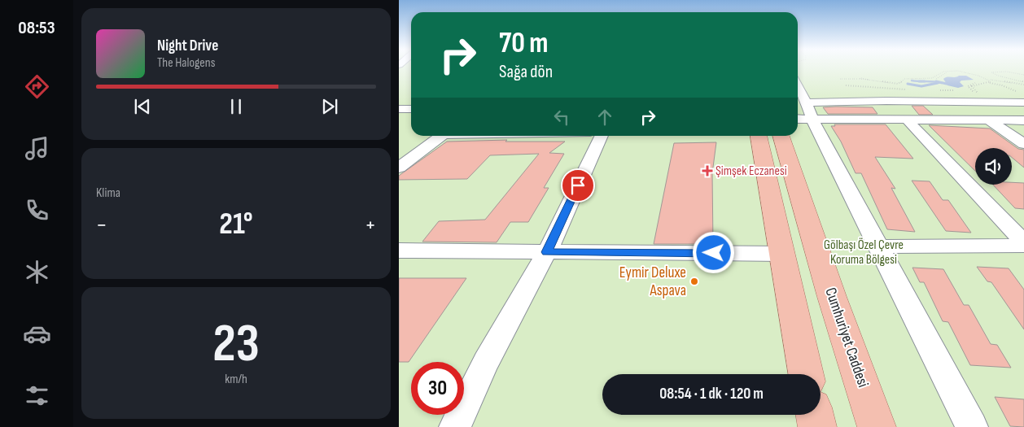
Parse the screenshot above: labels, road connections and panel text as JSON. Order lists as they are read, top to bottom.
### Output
{
  "streets": {
    "main road": ["Cumhuriyet Caddesi"]
  },
  "parks": ["Gölbaşı Özel Çevre Koruma Bölgesi"],
  "places": {
    "health": ["Şimşek Eczanesi"],
    "other": ["Eymir Deluxe Aspava"]
  },
  "page": {
    "tabs": "08:53",
    "turn": ["70 m", "Sağa dön"],
    "song": ["Night Drive", "The Halogens"],
    "tile": [
      "Klima",
      ["23", "km/h"]
    ],
    "heat": ["−", "21°", "+"],
    "limit": "30",
    "trip": "08:54 · 1 dk · 120 m"
  }
}
